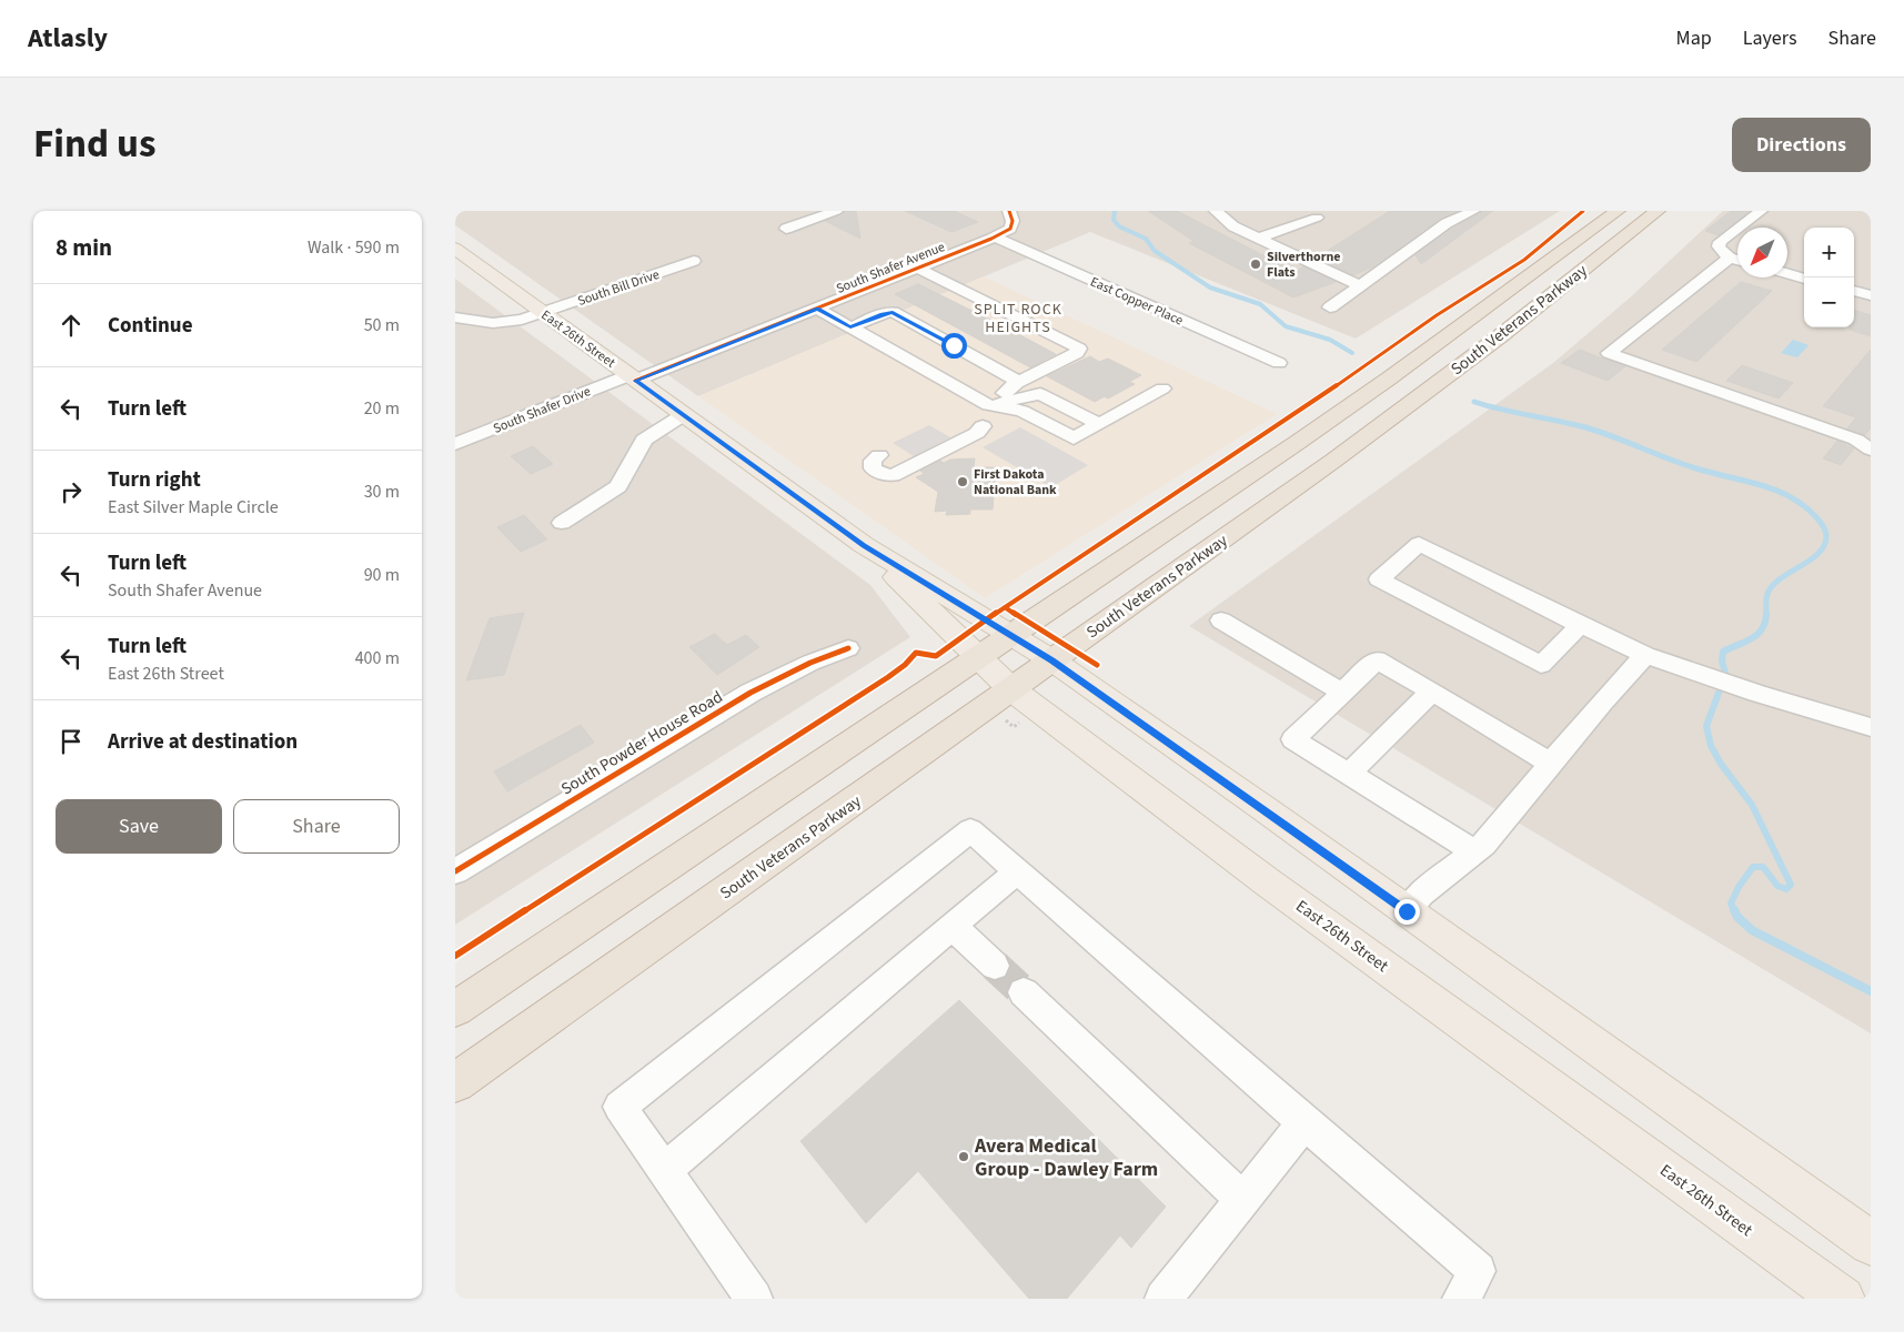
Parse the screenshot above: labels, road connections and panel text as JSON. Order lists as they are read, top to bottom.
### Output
{
  "streets": {
    "highway": ["South Veterans Parkway"],
    "main road": ["East 26th Street"],
    "street": [
      "South Shafer Avenue",
      "South Bill Drive",
      "East Copper Place",
      "South Shafer Drive",
      "South Powder House Road"
    ]
  },
  "crossings": [
    ["South Shafer Avenue", "East Copper Place"],
    ["South Shafer Avenue", "East 26th Street"],
    ["South Shafer Avenue", "South Shafer Drive"],
    ["South Bill Drive", "East 26th Street"],
    ["South Veterans Parkway", "East 26th Street"],
    ["East 26th Street", "South Shafer Drive"]
  ],
  "districts": ["SPLIT ROCK HEIGHTS"],
  "places": ["Silverthorne Flats", "First Dakota National Bank", "Avera Medical Group - Dawley Farm"],
  "north": "bottom left",
  "page": {
    "header": "Atlasly",
    "nav": ["Map", "Layers", "Share"],
    "title": "Find us",
    "buttons": [
      "Directions",
      ["Save", "Share"]
    ],
    "heading": ["8 min", "Walk · 590 m"],
    "map_buttons": ["+", "−"],
    "list": [
      ["Continue", "50 m"],
      ["Turn left", "20 m"],
      ["Turn right", "East Silver Maple Circle", "30 m"],
      ["Turn left", "South Shafer Avenue", "90 m"],
      ["Turn left", "East 26th Street", "400 m"],
      "Arrive at destination"
    ]
  }
}
